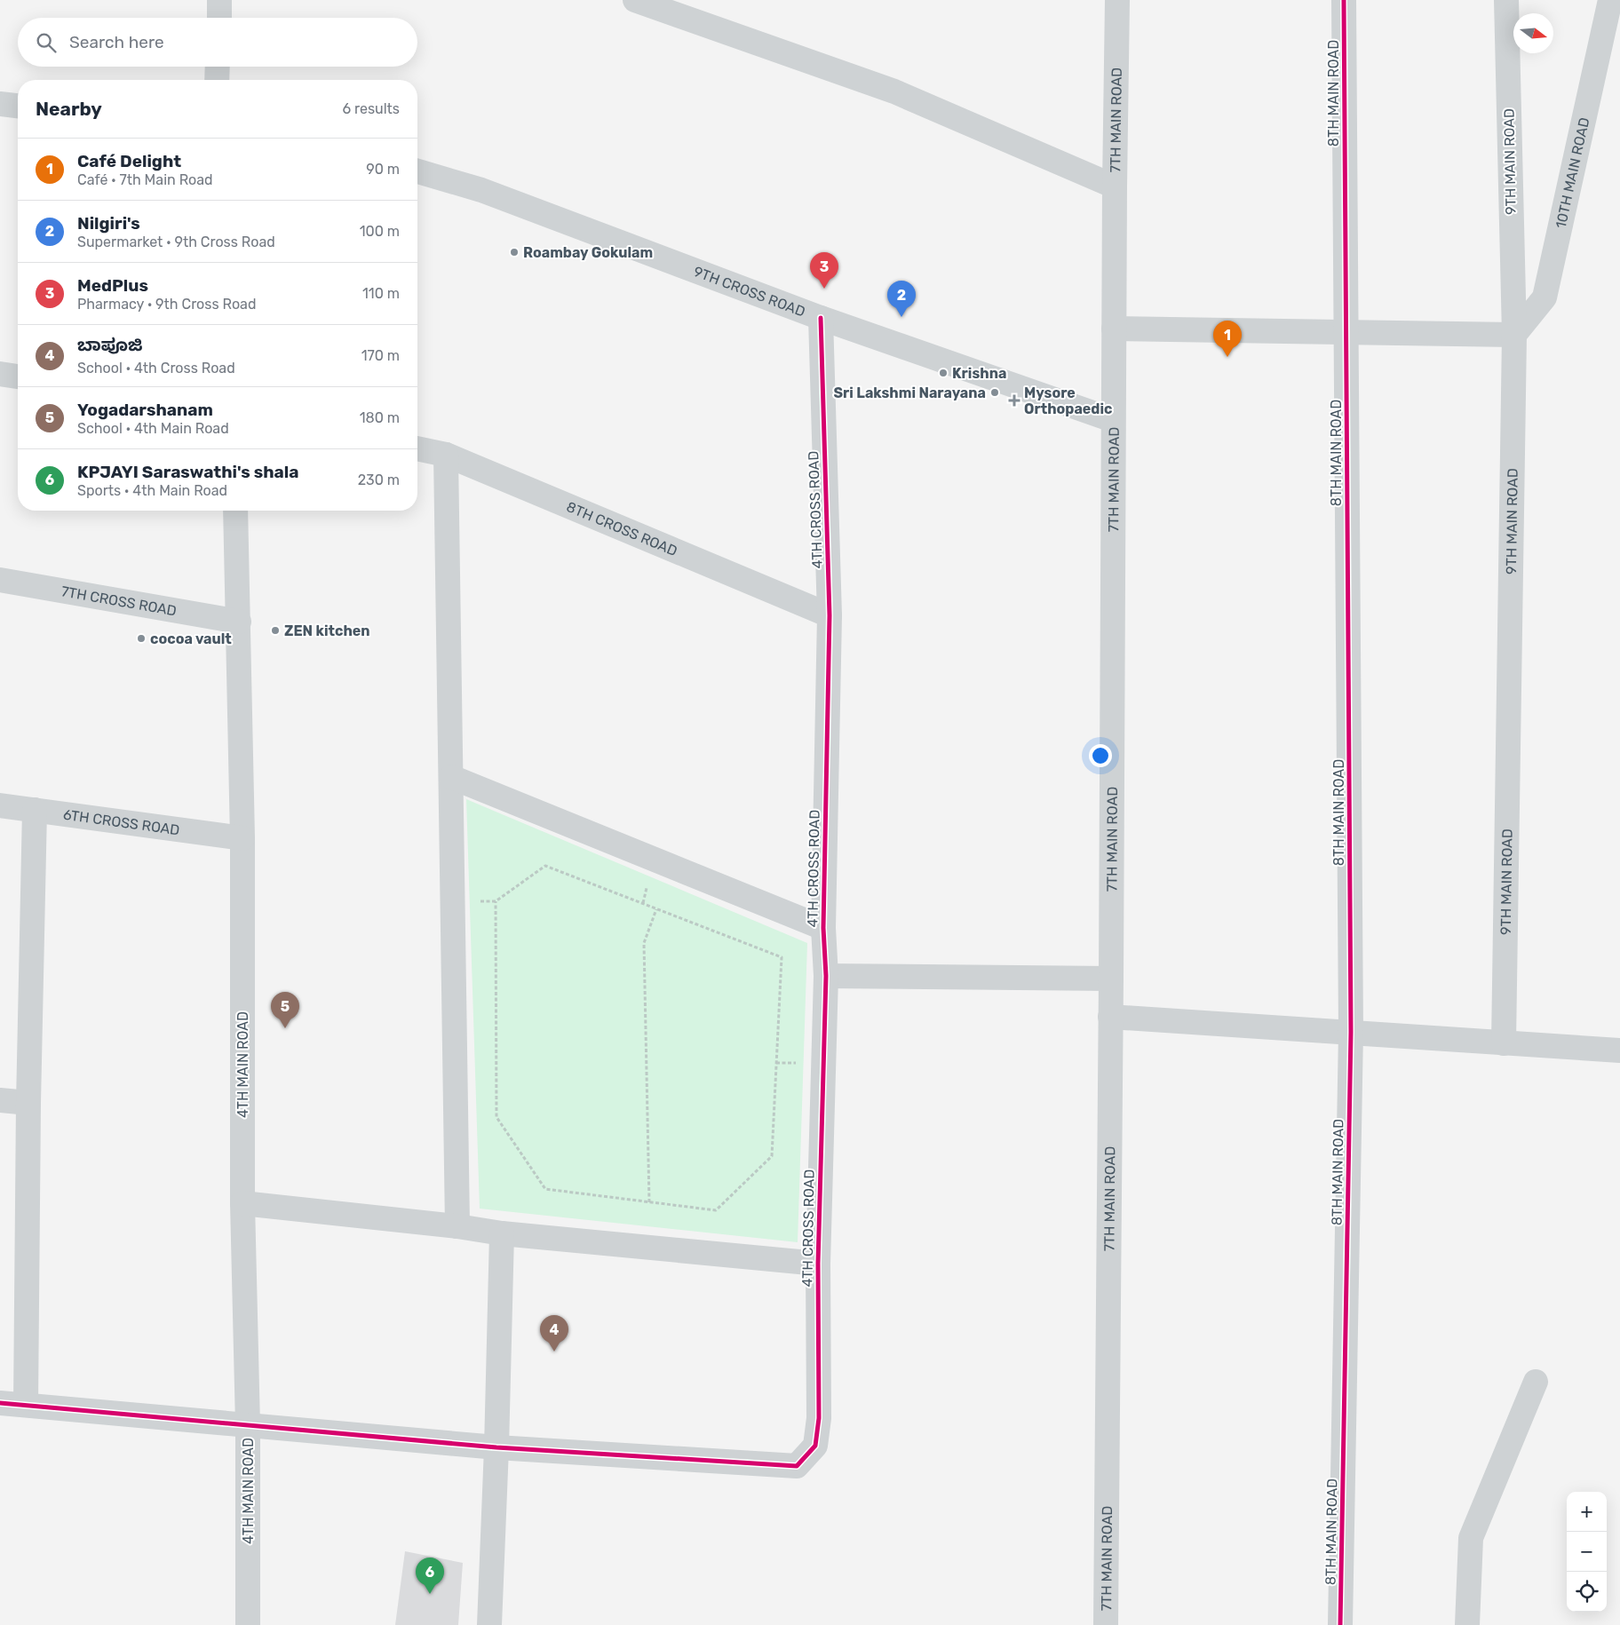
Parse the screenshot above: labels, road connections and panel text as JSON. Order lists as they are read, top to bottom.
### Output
{
  "streets": {
    "street": [
      "8TH MAIN ROAD",
      "7TH MAIN ROAD",
      "9TH MAIN ROAD",
      "10TH MAIN ROAD",
      "9TH CROSS ROAD",
      "4TH CROSS ROAD",
      "8TH CROSS ROAD",
      "7TH CROSS ROAD",
      "6TH CROSS ROAD",
      "4TH MAIN ROAD"
    ]
  },
  "crossings": [
    ["7TH MAIN ROAD", "9TH CROSS ROAD"],
    ["9TH MAIN ROAD", "10TH MAIN ROAD"],
    ["9TH CROSS ROAD", "4TH CROSS ROAD"],
    ["4TH CROSS ROAD", "8TH CROSS ROAD"],
    ["7TH CROSS ROAD", "4TH MAIN ROAD"],
    ["6TH CROSS ROAD", "4TH MAIN ROAD"]
  ],
  "places": {
    "other": [
      "Roambay Gokulam",
      "Krishna",
      "Sri Lakshmi Narayana",
      "ZEN kitchen",
      "cocoa vault"
    ],
    "health": ["Mysore Orthopaedic"]
  },
  "north": "right",
  "page": {
    "search": "Search here",
    "heading": ["Nearby", "6 results"],
    "list": [
      {
        "mark": "1",
        "name": "Café Delight",
        "note": "Café · 7th Main Road",
        "value": "90 m"
      },
      {
        "mark": "2",
        "name": "Nilgiri's",
        "note": "Supermarket · 9th Cross Road",
        "value": "100 m"
      },
      {
        "mark": "3",
        "name": "MedPlus",
        "note": "Pharmacy · 9th Cross Road",
        "value": "110 m"
      },
      {
        "mark": "4",
        "name": "ಬಾಪೂಜಿ",
        "note": "School · 4th Cross Road",
        "value": "170 m"
      },
      {
        "mark": "5",
        "name": "Yogadarshanam",
        "note": "School · 4th Main Road",
        "value": "180 m"
      },
      {
        "mark": "6",
        "name": "KPJAYI Saraswathi's shala",
        "note": "Sports · 4th Main Road",
        "value": "230 m"
      }
    ],
    "pins": [
      "3",
      "2",
      "1",
      "5",
      "4",
      "6"
    ],
    "map_buttons": ["+", "−"]
  }
}
